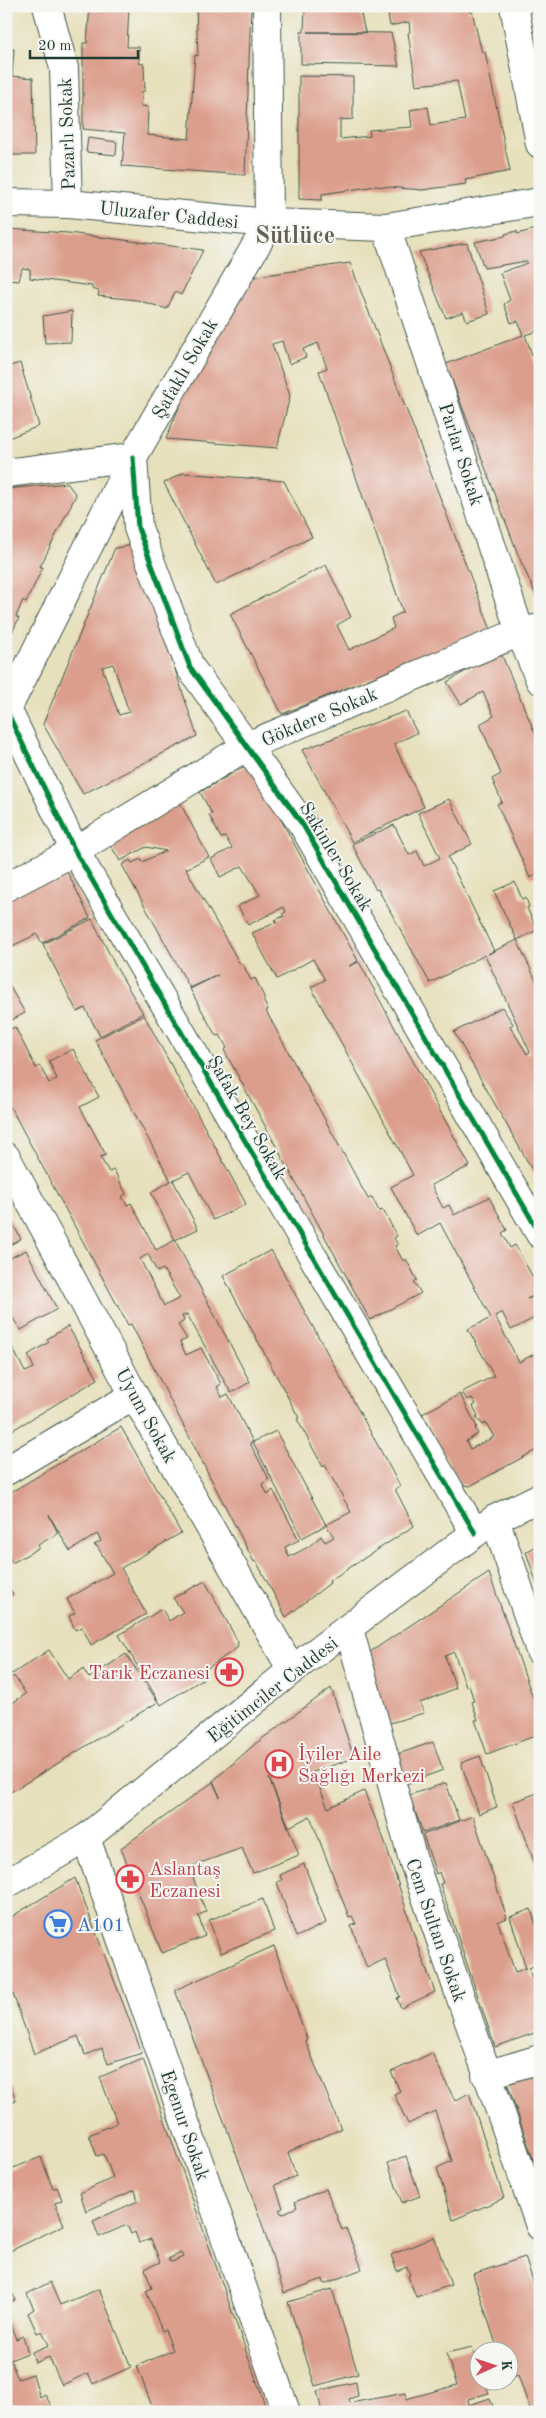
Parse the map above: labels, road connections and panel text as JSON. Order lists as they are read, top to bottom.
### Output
{
  "streets": {
    "street": [
      "Pazarlı Sokak",
      "Uluzafer Caddesi",
      "Şafaklı Sokak",
      "Parlar Sokak",
      "Gökdere Sokak",
      "Sakinler Sokak",
      "Şafak Bey Sokak",
      "Uyum Sokak",
      "Eğitimciler Caddesi",
      "Cem Sultan Sokak",
      "Egenur Sokak"
    ]
  },
  "crossings": [
    ["Pazarlı Sokak", "Uluzafer Caddesi"],
    ["Uluzafer Caddesi", "Şafaklı Sokak"],
    ["Uluzafer Caddesi", "Parlar Sokak"],
    ["Şafaklı Sokak", "Sakinler Sokak"],
    ["Şafaklı Sokak", "Şafak Bey Sokak"],
    ["Parlar Sokak", "Gökdere Sokak"],
    ["Gökdere Sokak", "Sakinler Sokak"],
    ["Gökdere Sokak", "Şafak Bey Sokak"],
    ["Şafak Bey Sokak", "Eğitimciler Caddesi"],
    ["Uyum Sokak", "Eğitimciler Caddesi"],
    ["Eğitimciler Caddesi", "Cem Sultan Sokak"],
    ["Eğitimciler Caddesi", "Egenur Sokak"]
  ],
  "districts": ["Sütlüce"],
  "places": {
    "pharmacy": ["Tarık Eczanesi", "Aslantaş Eczanesi"],
    "hospital": ["İyiler Aile Sağlığı Merkezi"],
    "supermarket": ["A101"]
  },
  "scale_bar": "20 m",
  "north": "right"
}
